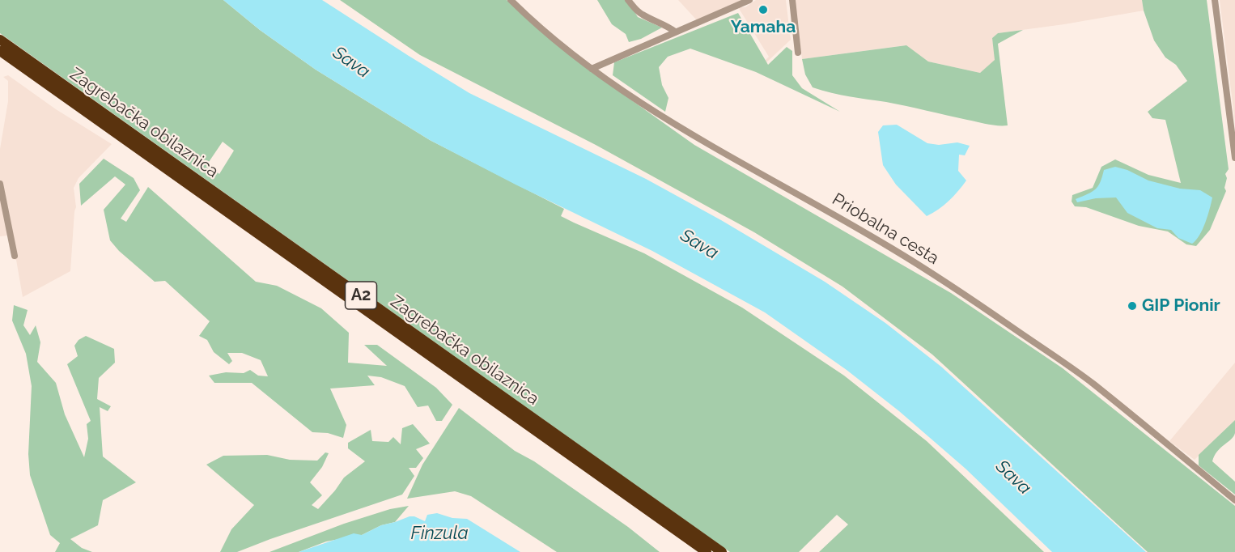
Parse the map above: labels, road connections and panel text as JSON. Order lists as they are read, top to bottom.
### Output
{
  "streets": {
    "highway": ["Zagrebačka obilaznica", "A2"],
    "street": ["Priobalna cesta"]
  },
  "water": ["Sava", "Finzula"],
  "places": ["Yamaha", "GIP Pionir"]
}
